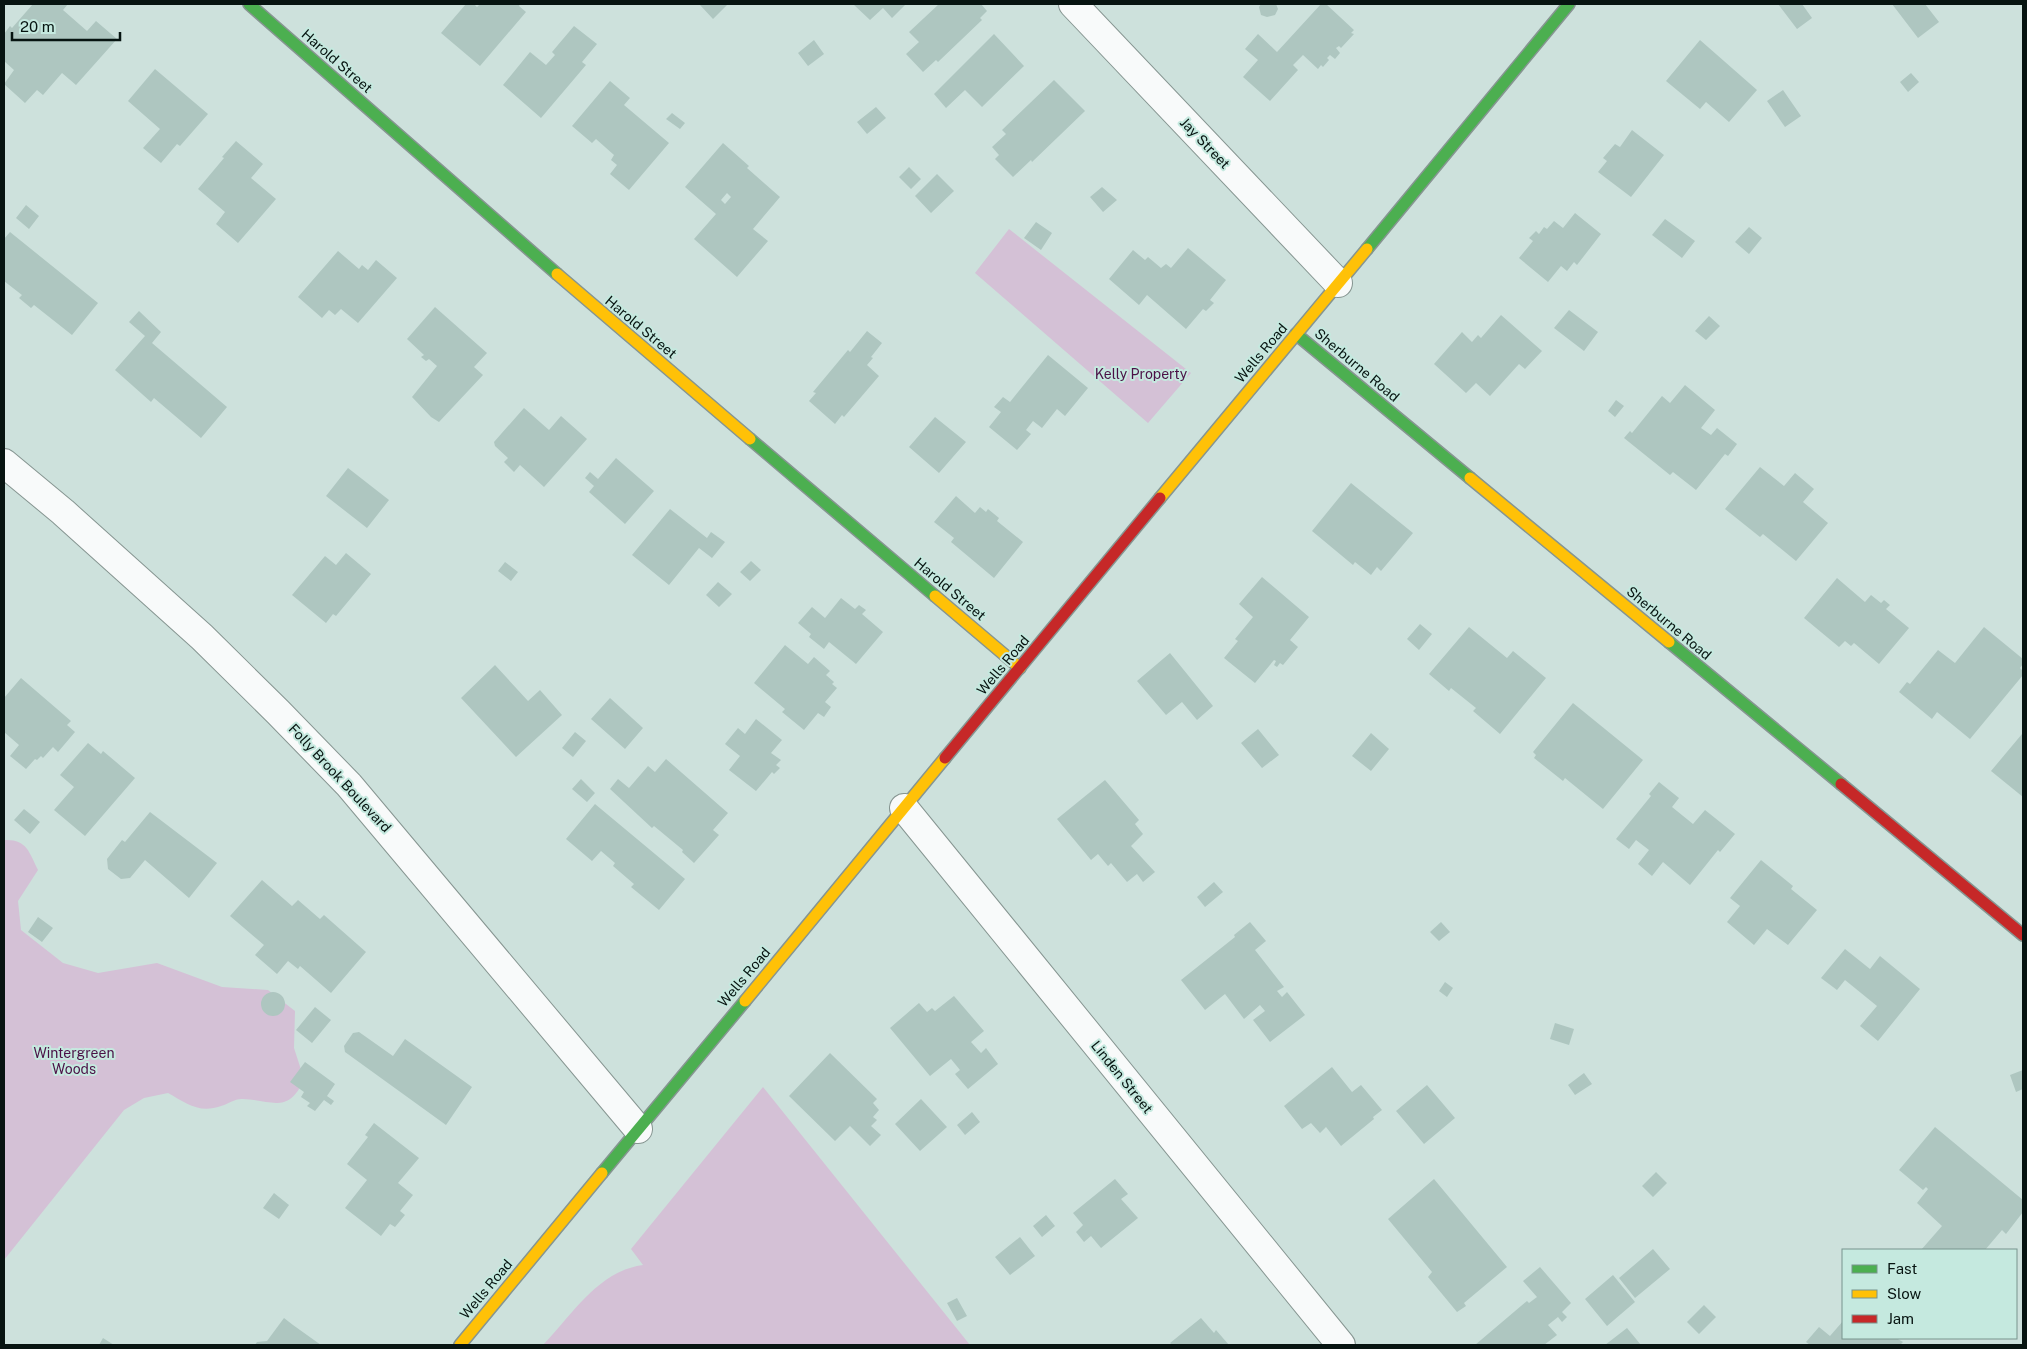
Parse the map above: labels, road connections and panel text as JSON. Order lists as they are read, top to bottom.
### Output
{
  "streets": {
    "street": [
      "Harold Street",
      "Jay Street",
      "Wells Road",
      "Sherburne Road",
      "Folly Brook Boulevard",
      "Linden Street"
    ]
  },
  "crossings": [
    ["Harold Street", "Wells Road"],
    ["Jay Street", "Wells Road"],
    ["Wells Road", "Sherburne Road"],
    ["Wells Road", "Folly Brook Boulevard"],
    ["Wells Road", "Linden Street"]
  ],
  "parks": ["Kelly Property", "Wintergreen Woods"],
  "legend": ["Fast", "Slow", "Jam"],
  "scale_bar": "20 m"
}
